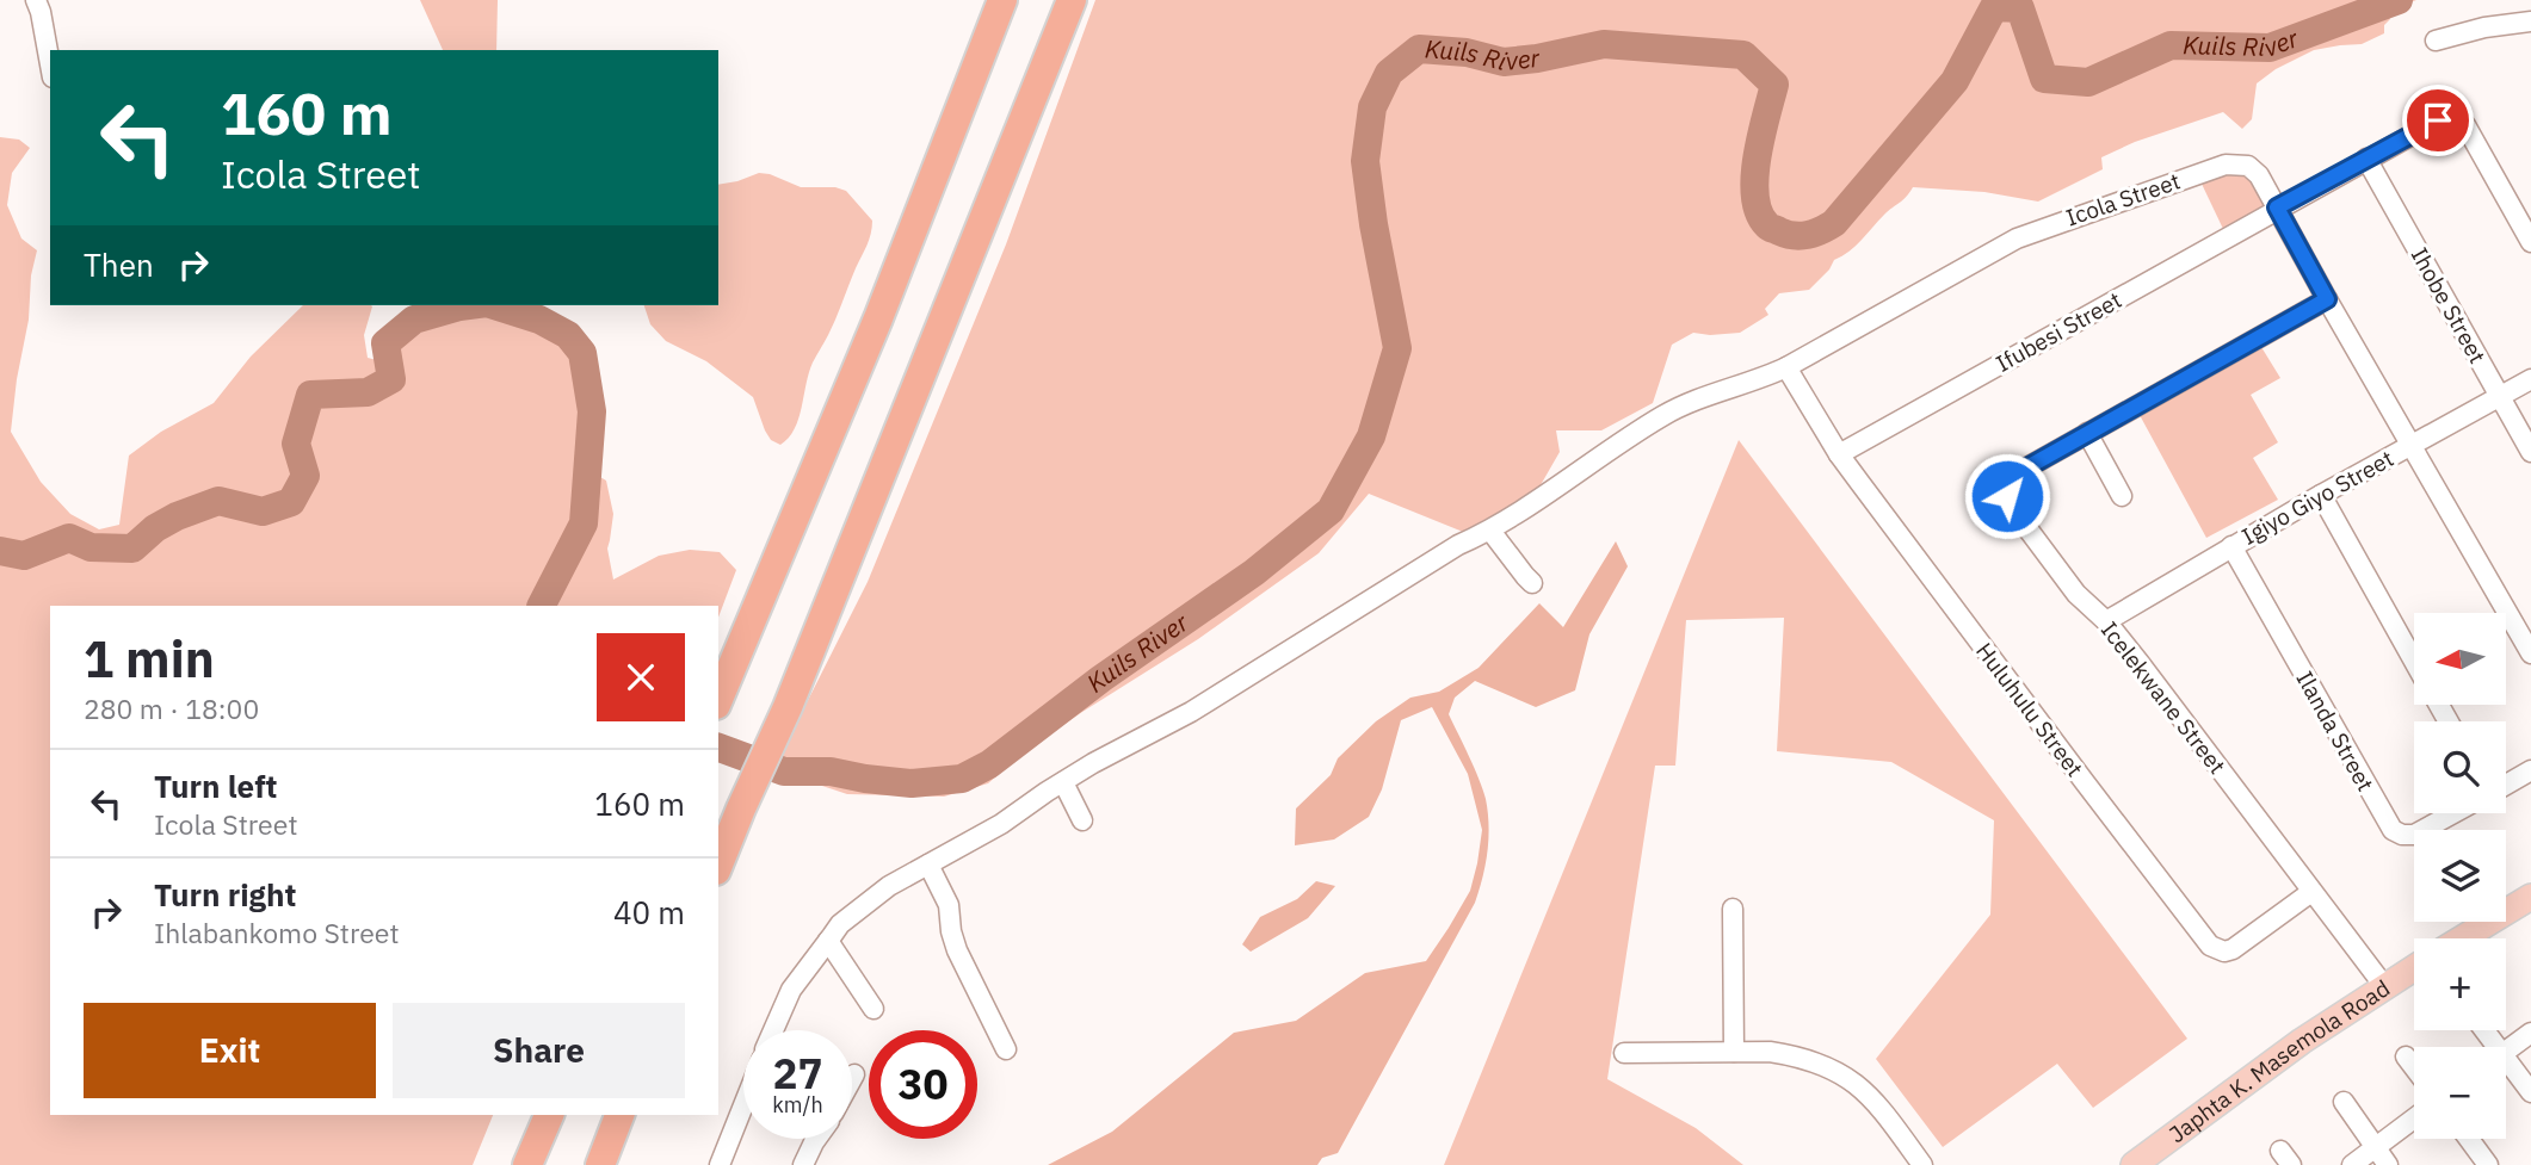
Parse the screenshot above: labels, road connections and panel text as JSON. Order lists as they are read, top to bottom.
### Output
{
  "streets": {
    "main road": ["Japhta K. Masemola Road"],
    "street": [
      "Icola Street",
      "Ihobe Street",
      "Ifubesi Street",
      "Igiyo Giyo Street",
      "Icelekwane Street",
      "Huluhulu Street",
      "Ilanda Street"
    ]
  },
  "crossings": [
    ["Icola Street", "Ifubesi Street"],
    ["Icola Street", "Igiyo Giyo Street"],
    ["Icola Street", "Icelekwane Street"],
    ["Icola Street", "Huluhulu Street"],
    ["Ihobe Street", "Ifubesi Street"],
    ["Ihobe Street", "Igiyo Giyo Street"],
    ["Ifubesi Street", "Huluhulu Street"],
    ["Igiyo Giyo Street", "Icelekwane Street"],
    ["Igiyo Giyo Street", "Ilanda Street"],
    ["Icelekwane Street", "Huluhulu Street"],
    ["Icelekwane Street", "Japhta K. Masemola Road"]
  ],
  "water": ["Kuils River"],
  "north": "left",
  "page": {
    "turn": ["160 m", "Icola Street"],
    "then": "Then",
    "heading": ["1 min", "280 m · 18:00"],
    "map_buttons": ["+", "−"],
    "list": [
      {
        "name": "Turn left",
        "note": "Icola Street",
        "value": "160 m"
      },
      {
        "name": "Turn right",
        "note": "Ihlabankomo Street",
        "value": "40 m"
      }
    ],
    "buttons": ["Exit", "Share"],
    "speed": "27 km/h",
    "limit": "30"
  }
}
